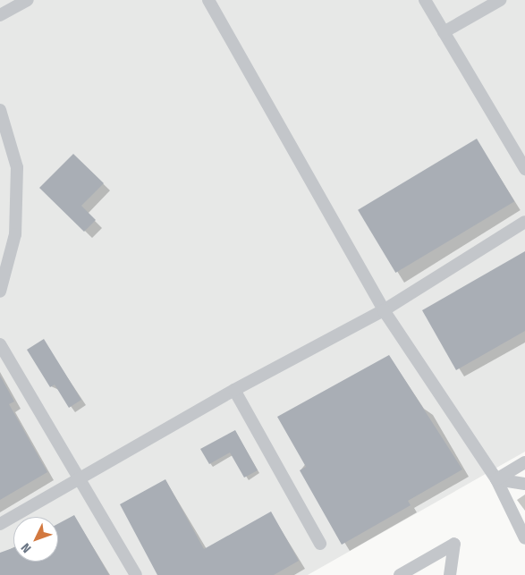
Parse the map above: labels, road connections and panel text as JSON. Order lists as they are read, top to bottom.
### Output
{
  "north": "bottom left"
}
